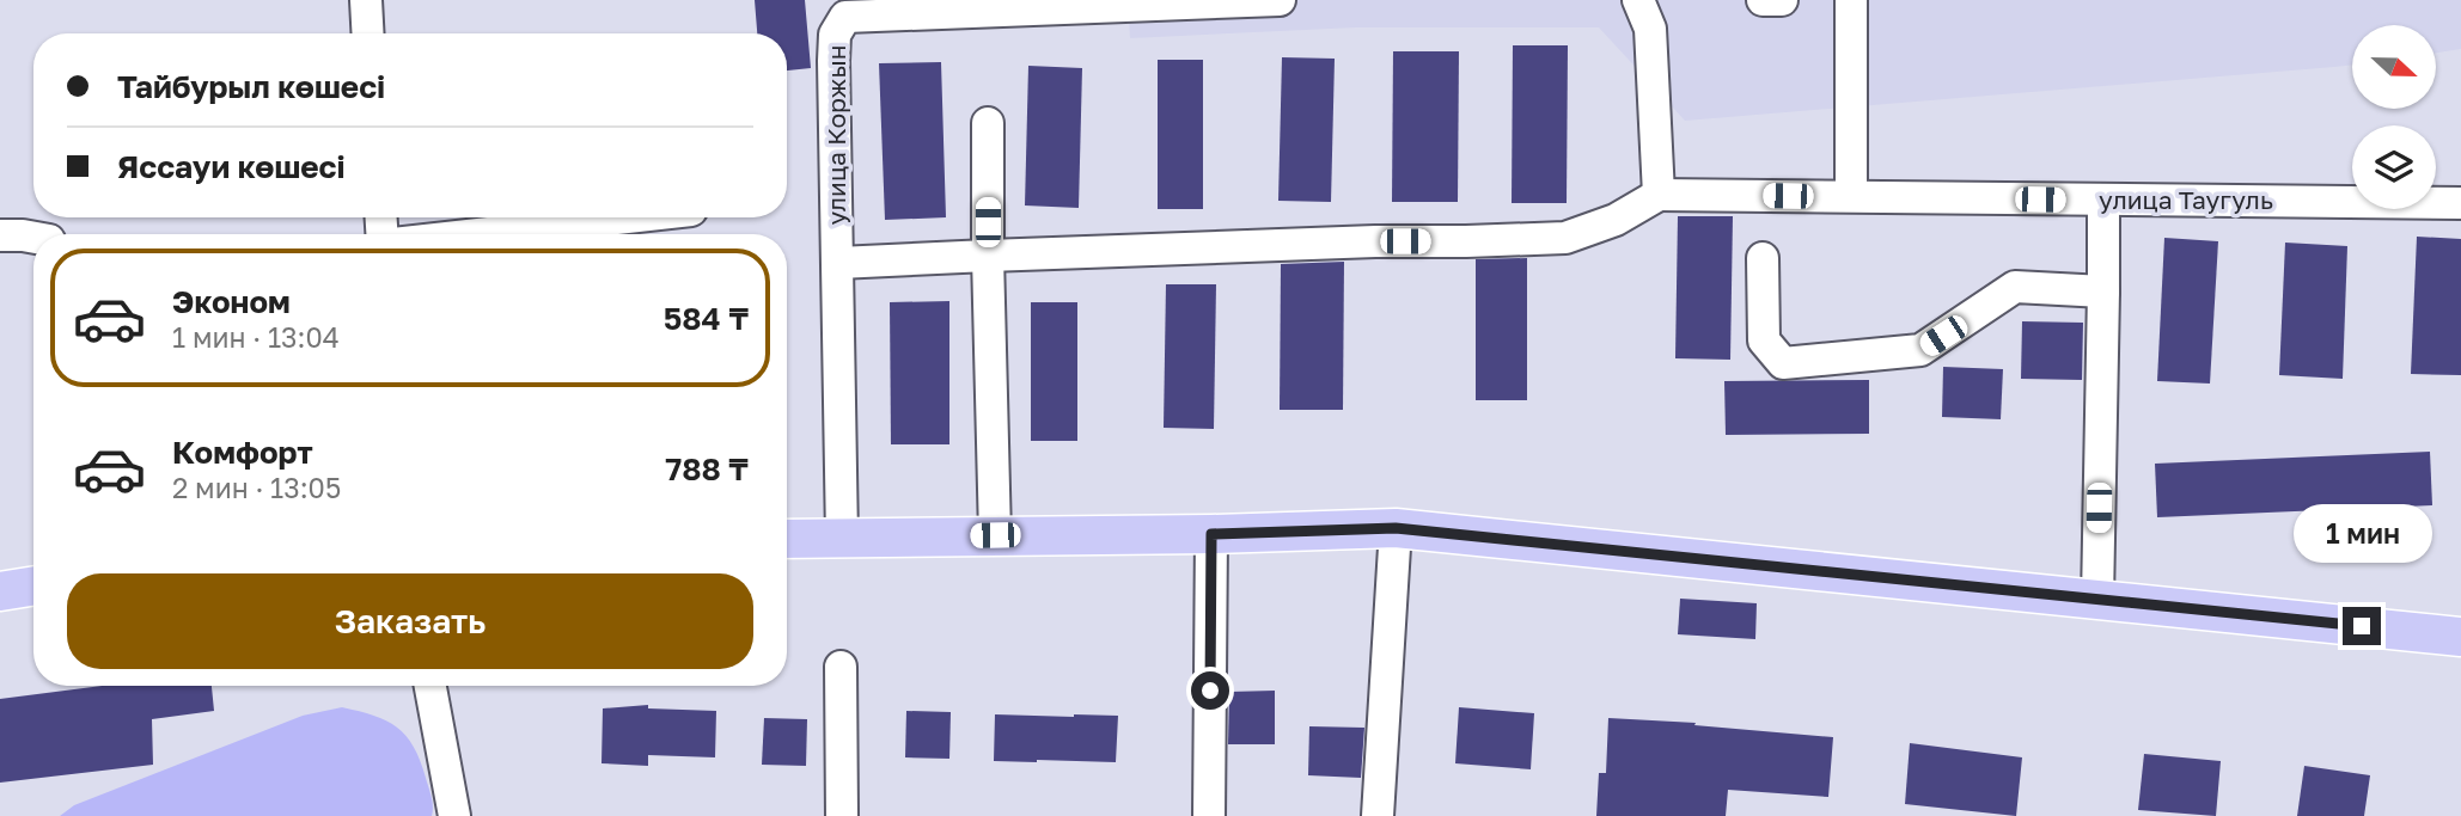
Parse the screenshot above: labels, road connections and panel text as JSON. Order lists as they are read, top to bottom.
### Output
{
  "streets": {
    "street": ["улица Коржын", "улица Таугуль"]
  },
  "north": "right",
  "page": {
    "banner": ["Тайбурыл көшесі", "Яссауи көшесі"],
    "list": [
      {
        "name": "Эконом",
        "note": "1 мин · 13:04",
        "value": "584 ₸"
      },
      {
        "name": "Комфорт",
        "note": "2 мин · 13:05",
        "value": "788 ₸"
      }
    ],
    "bubble": "1 мин",
    "buttons": "Заказать"
  }
}
